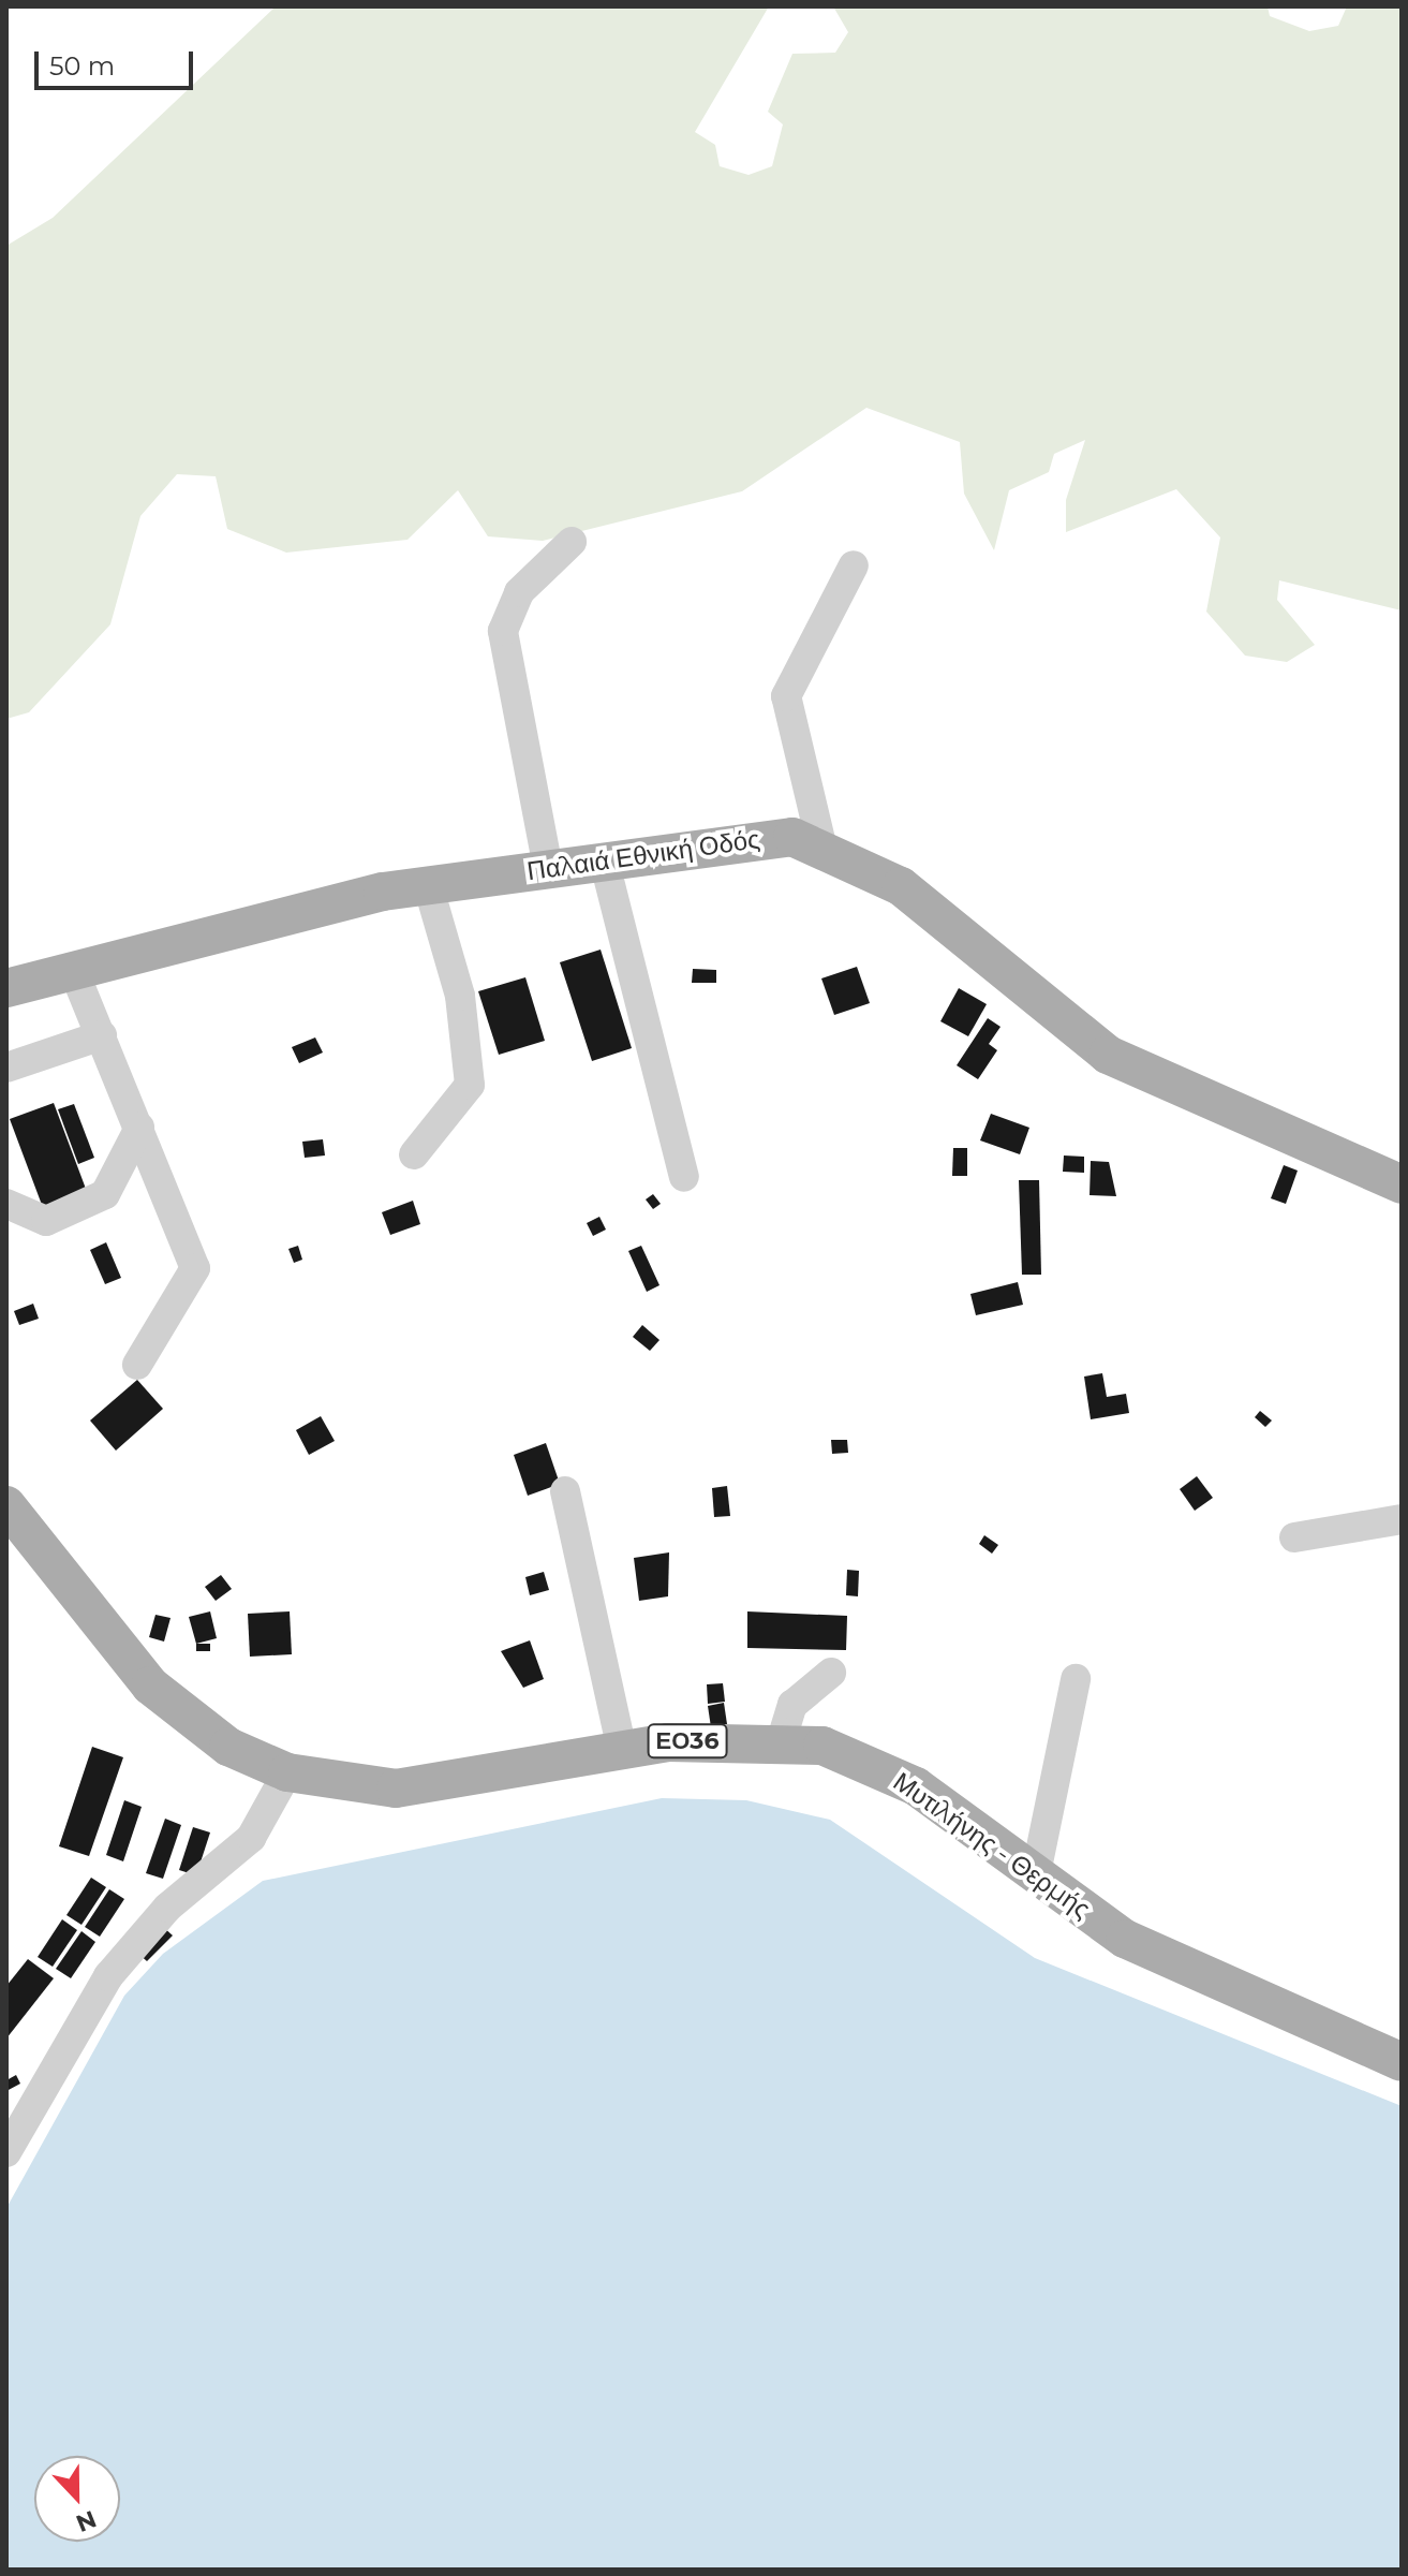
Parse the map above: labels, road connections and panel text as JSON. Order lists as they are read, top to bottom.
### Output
{
  "streets": {
    "main road": ["Παλαιά Εθνική Οδός", "ΕΟ36", "Μυτιλήνης - Θερμής"]
  },
  "scale_bar": "50 m",
  "north": "bottom"
}
